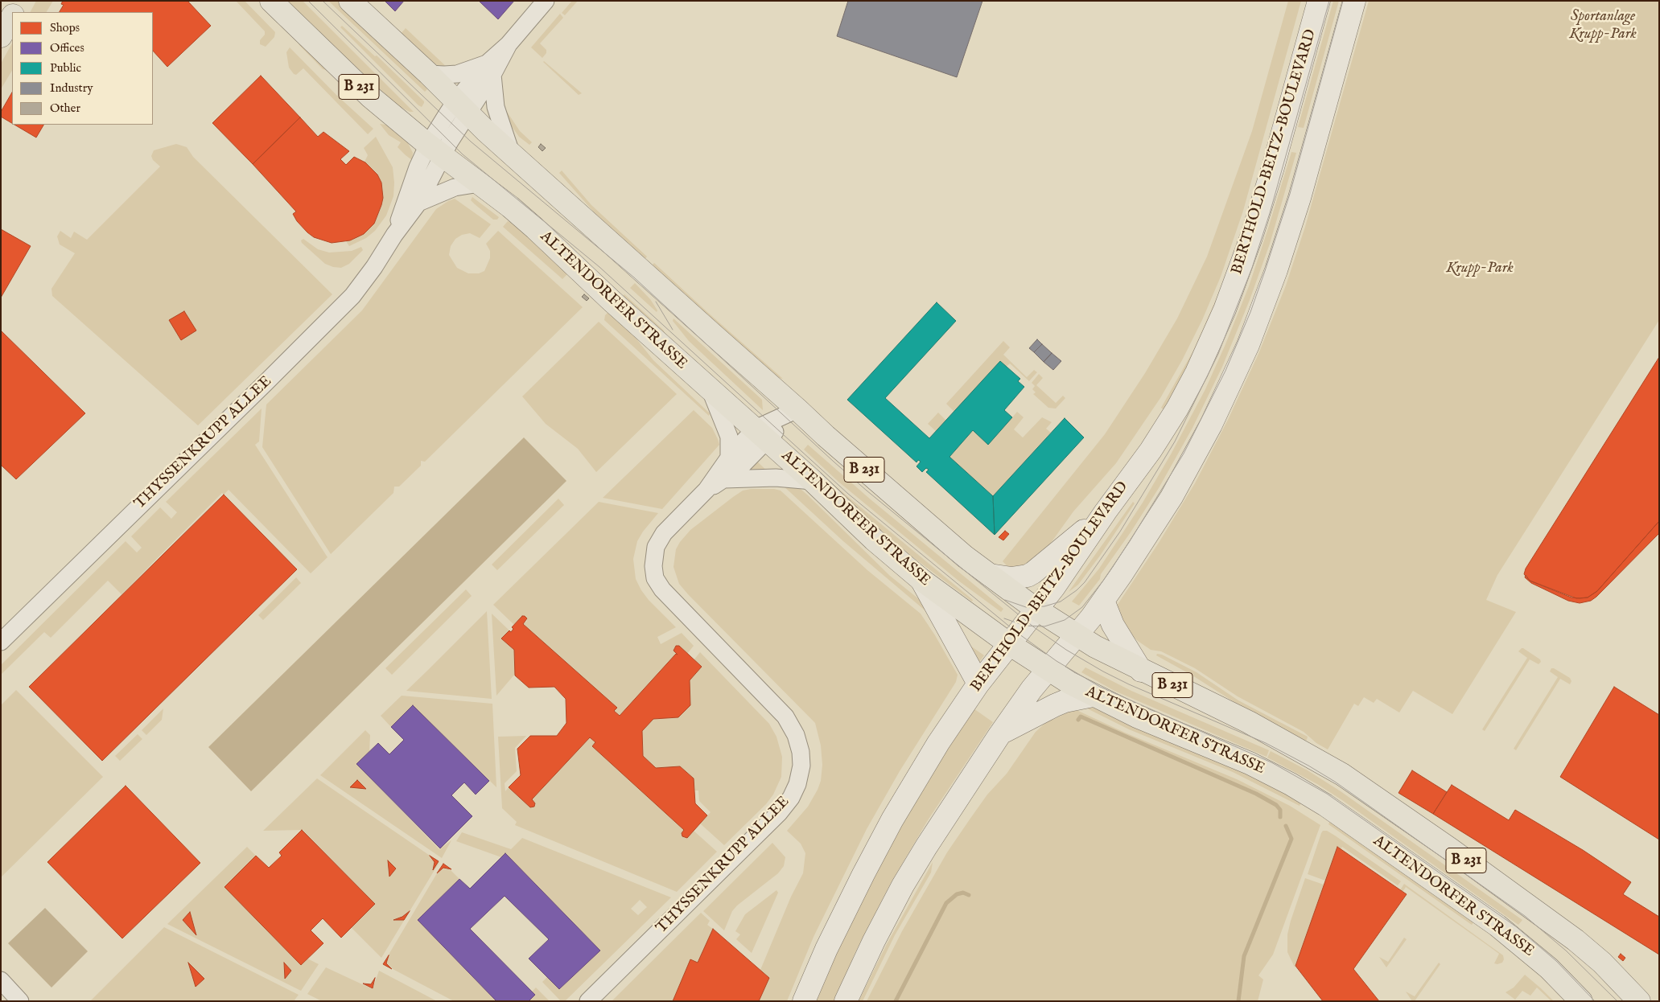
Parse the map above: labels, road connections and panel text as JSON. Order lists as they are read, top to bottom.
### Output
{
  "streets": {
    "main road": ["B 231", "BERTHOLD-BEITZ-BOULEVARD", "ALTENDORFER STRASSE"],
    "street": ["THYSSENKRUPP ALLEE"]
  },
  "crossings": [
    ["B 231", "BERTHOLD-BEITZ-BOULEVARD"],
    ["B 231", "THYSSENKRUPP ALLEE"],
    ["BERTHOLD-BEITZ-BOULEVARD", "ALTENDORFER STRASSE"],
    ["ALTENDORFER STRASSE", "THYSSENKRUPP ALLEE"]
  ],
  "parks": ["Sportanlage Krupp-Park", "Krupp-Park"],
  "legend": [
    "Shops",
    "Offices",
    "Public",
    "Industry",
    "Other"
  ]
}
